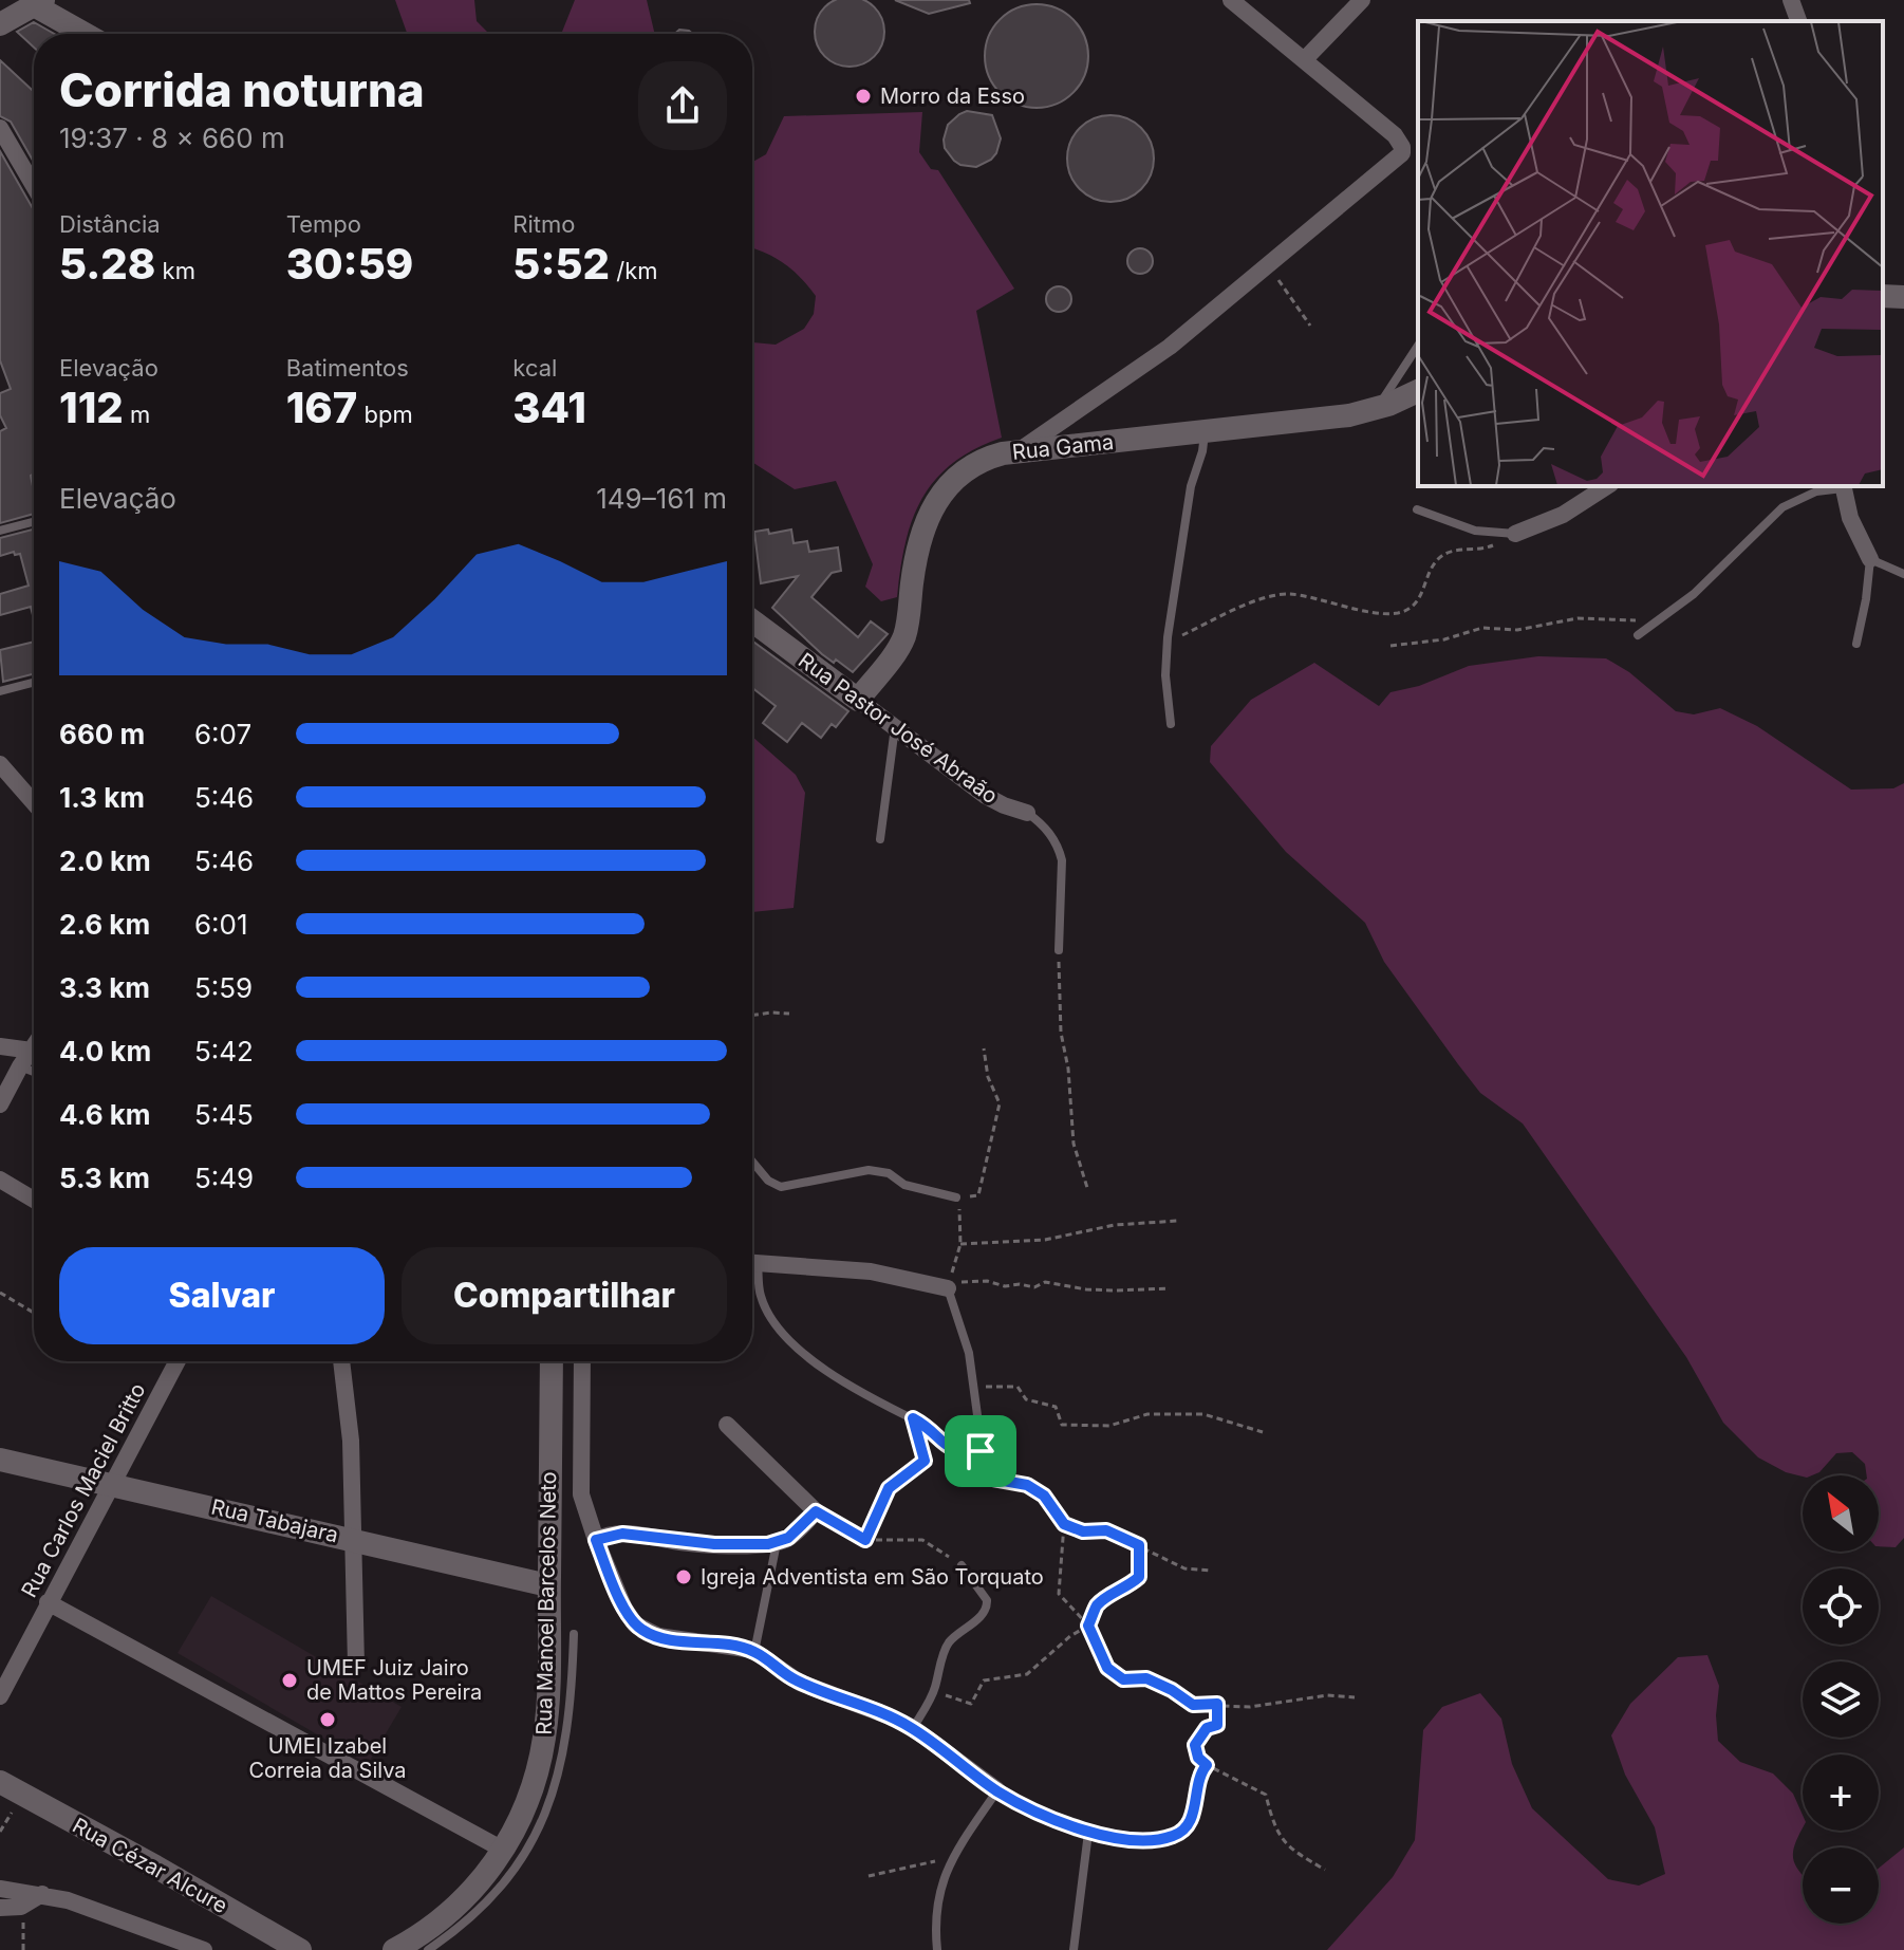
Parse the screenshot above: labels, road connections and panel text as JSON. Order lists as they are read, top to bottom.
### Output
{
  "streets": {
    "street": [
      "Rua Gama",
      "Rua Pastor José Abraão",
      "Rua Carlos Maciel Britto",
      "Rua Tabajara",
      "Rua Manoel Barcelos Neto",
      "Rua Cézar Alcure"
    ]
  },
  "crossings": [
    ["Rua Gama", "Rua Pastor José Abraão"],
    ["Rua Carlos Maciel Britto", "Rua Tabajara"],
    ["Rua Tabajara", "Rua Manoel Barcelos Neto"]
  ],
  "places": [
    "Morro da Esso",
    "Igreja Adventista em São Torquato",
    "UMEF Juiz Jairo de Mattos Pereira",
    "UMEI Izabel Correia da Silva"
  ],
  "north": "top left",
  "page": {
    "heading": ["Corrida noturna", "19:37 · 8 × 660 m"],
    "stats": [
      ["Distância", "5.28 km"],
      ["Tempo", "30:59"],
      ["Ritmo", "5:52 /km"],
      ["Elevação", "112 m"],
      ["Batimentos", "167 bpm"],
      ["kcal", "341"]
    ],
    "chart": ["Elevação", "149–161 m"],
    "list": [
      {
        "name": "660 m",
        "note": "6:07"
      },
      {
        "name": "1.3 km",
        "note": "5:46"
      },
      {
        "name": "2.0 km",
        "note": "5:46"
      },
      {
        "name": "2.6 km",
        "note": "6:01"
      },
      {
        "name": "3.3 km",
        "note": "5:59"
      },
      {
        "name": "4.0 km",
        "note": "5:42"
      },
      {
        "name": "4.6 km",
        "note": "5:45"
      },
      {
        "name": "5.3 km",
        "note": "5:49"
      }
    ],
    "buttons": ["Salvar", "Compartilhar"],
    "map_buttons": ["+", "−"]
  }
}
